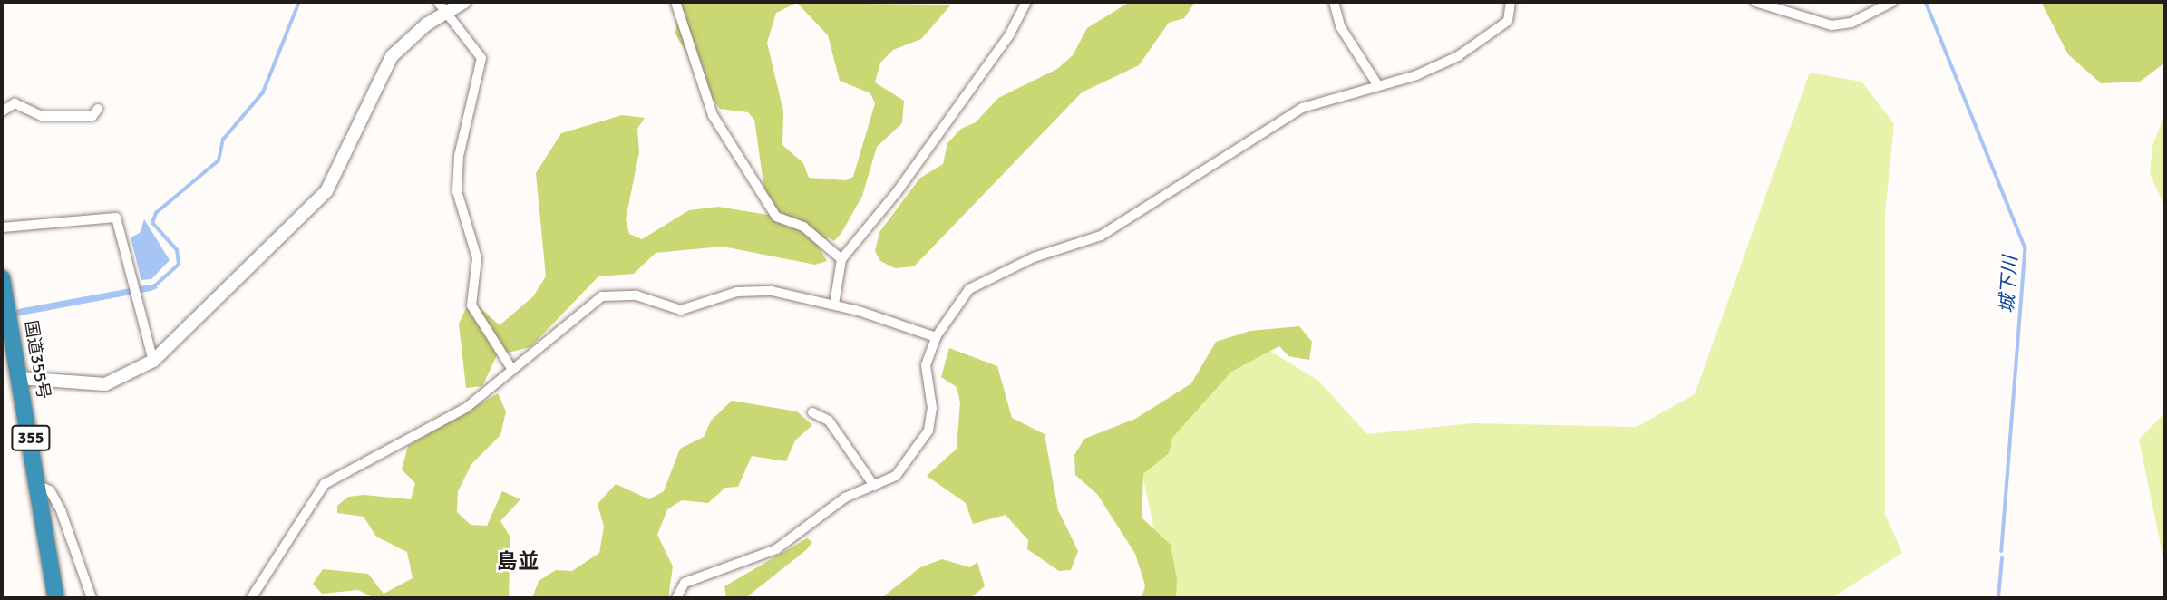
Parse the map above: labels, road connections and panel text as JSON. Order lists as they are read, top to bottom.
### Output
{
  "streets": {
    "highway": ["国道355号", "355"]
  },
  "districts": ["島並"],
  "water": ["城下川"]
}
